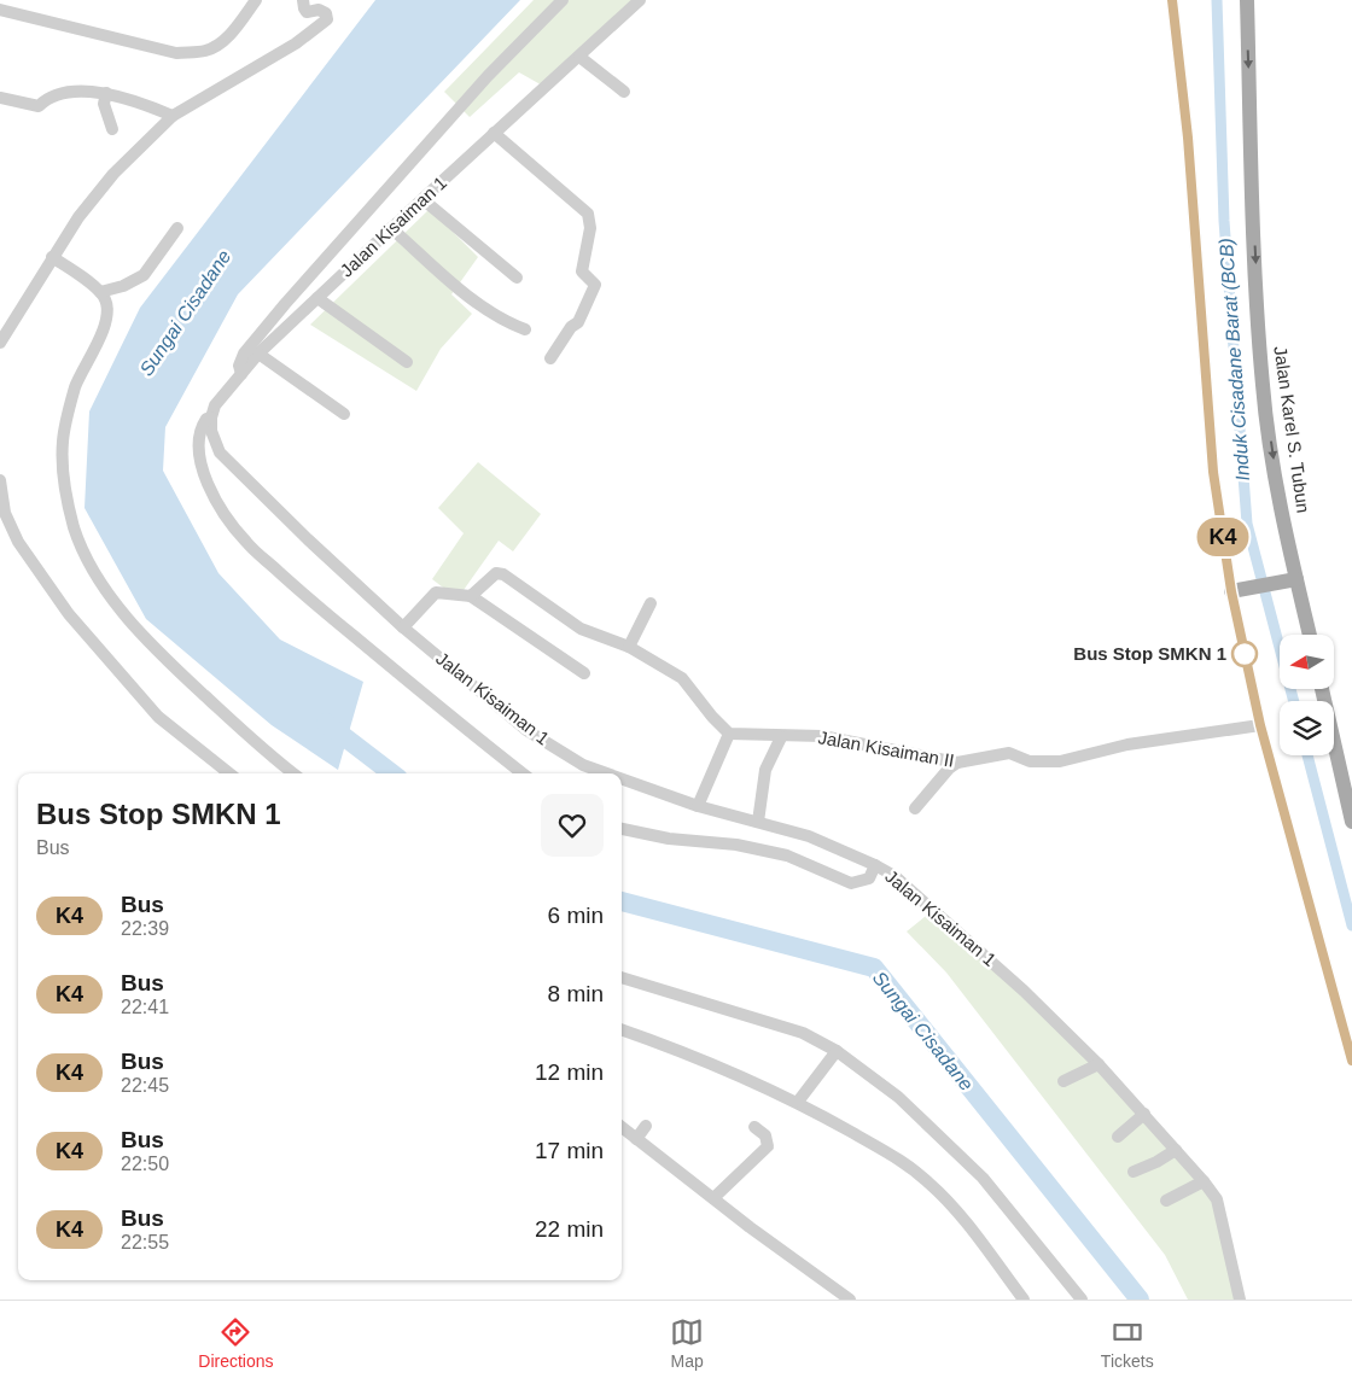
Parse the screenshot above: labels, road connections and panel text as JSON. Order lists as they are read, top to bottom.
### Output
{
  "streets": {
    "main road": ["Jalan Karel S. Tubun"],
    "street": ["Jalan Kisaiman 1", "Jalan Kisaiman II"]
  },
  "one_way": ["Jalan Karel S. Tubun"],
  "water": ["Sungai Cisadane", "Induk Cisadane Barat (BCB)"],
  "places": ["Bus Stop SMKN 1"],
  "lines": ["bus line K4"],
  "north": "left",
  "page": {
    "on_map": "K4",
    "heading": ["Bus Stop SMKN 1", "Bus"],
    "list": [
      {
        "mark": "K4",
        "name": "Bus",
        "note": "22:39",
        "value": "6 min"
      },
      {
        "mark": "K4",
        "name": "Bus",
        "note": "22:41",
        "value": "8 min"
      },
      {
        "mark": "K4",
        "name": "Bus",
        "note": "22:45",
        "value": "12 min"
      },
      {
        "mark": "K4",
        "name": "Bus",
        "note": "22:50",
        "value": "17 min"
      },
      {
        "mark": "K4",
        "name": "Bus",
        "note": "22:55",
        "value": "22 min"
      }
    ],
    "tabs": ["Directions", "Map", "Tickets"]
  }
}
